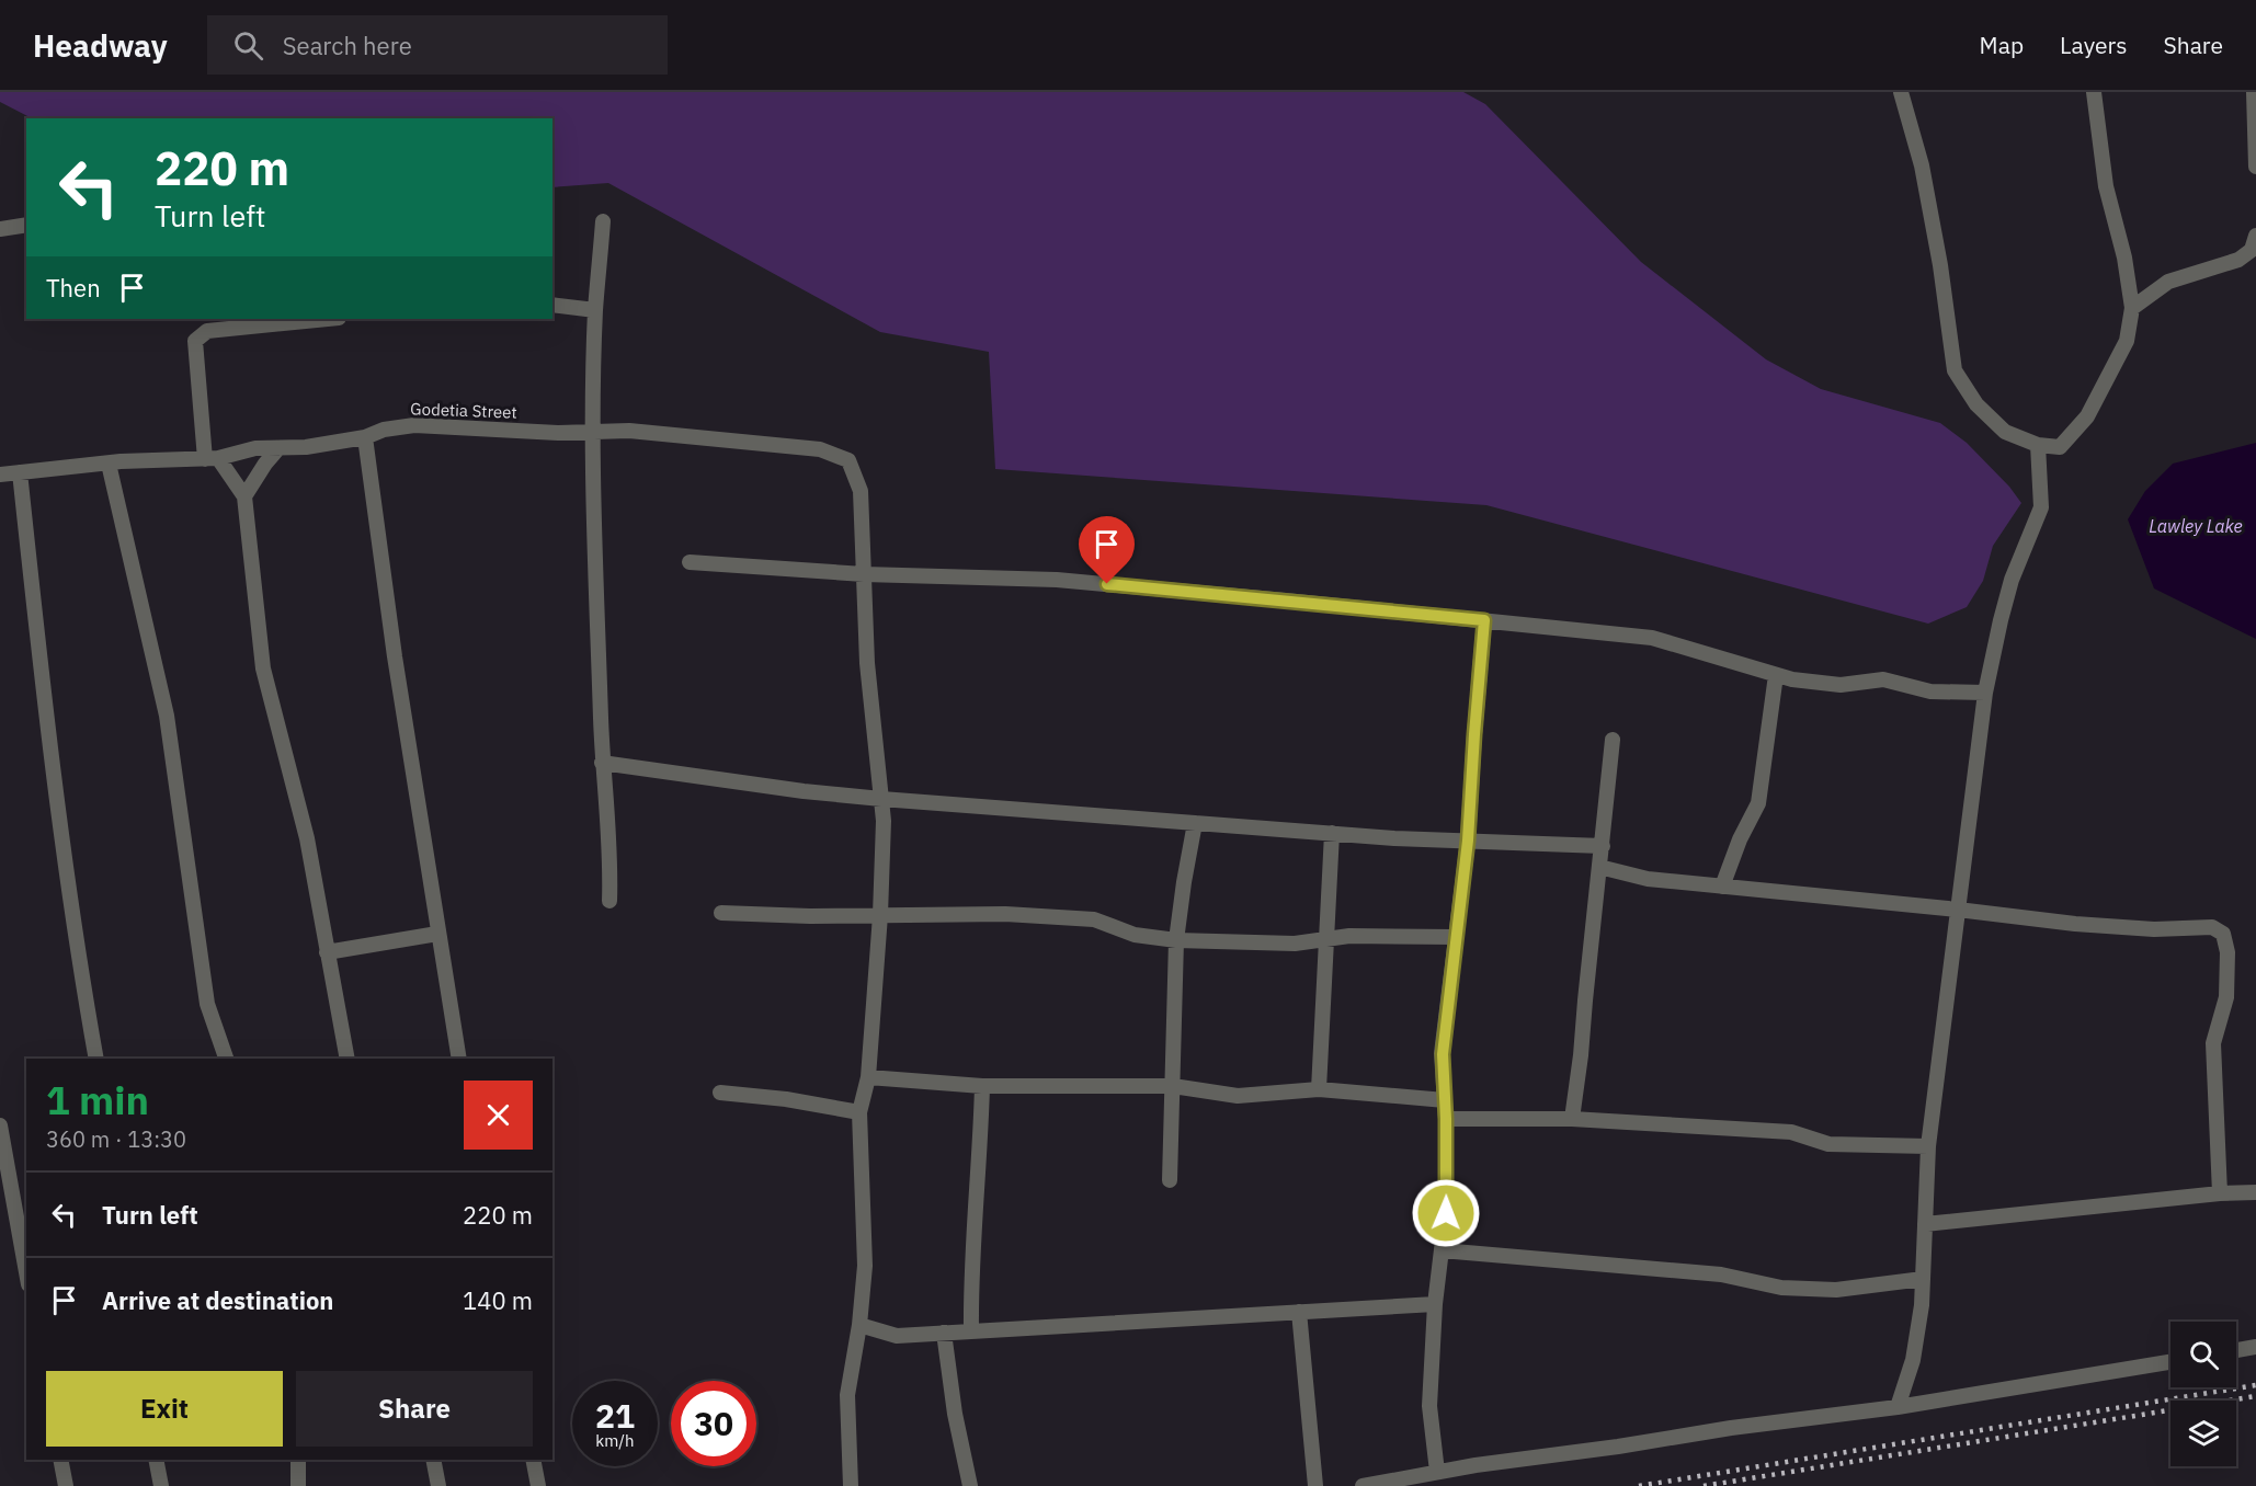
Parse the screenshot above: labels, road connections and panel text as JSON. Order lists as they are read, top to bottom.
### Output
{
  "streets": {
    "street": ["Godetia Street"]
  },
  "water": ["Lawley Lake"],
  "page": {
    "header": "Headway",
    "search": "Search here",
    "nav": ["Map", "Layers", "Share"],
    "turn": ["220 m", "Turn left"],
    "then": "Then",
    "heading": ["1 min", "360 m · 13:30"],
    "list": [
      {
        "name": "Turn left",
        "value": "220 m"
      },
      {
        "name": "Arrive at destination",
        "value": "140 m"
      }
    ],
    "buttons": ["Exit", "Share"],
    "speed": "21 km/h",
    "limit": "30"
  }
}
